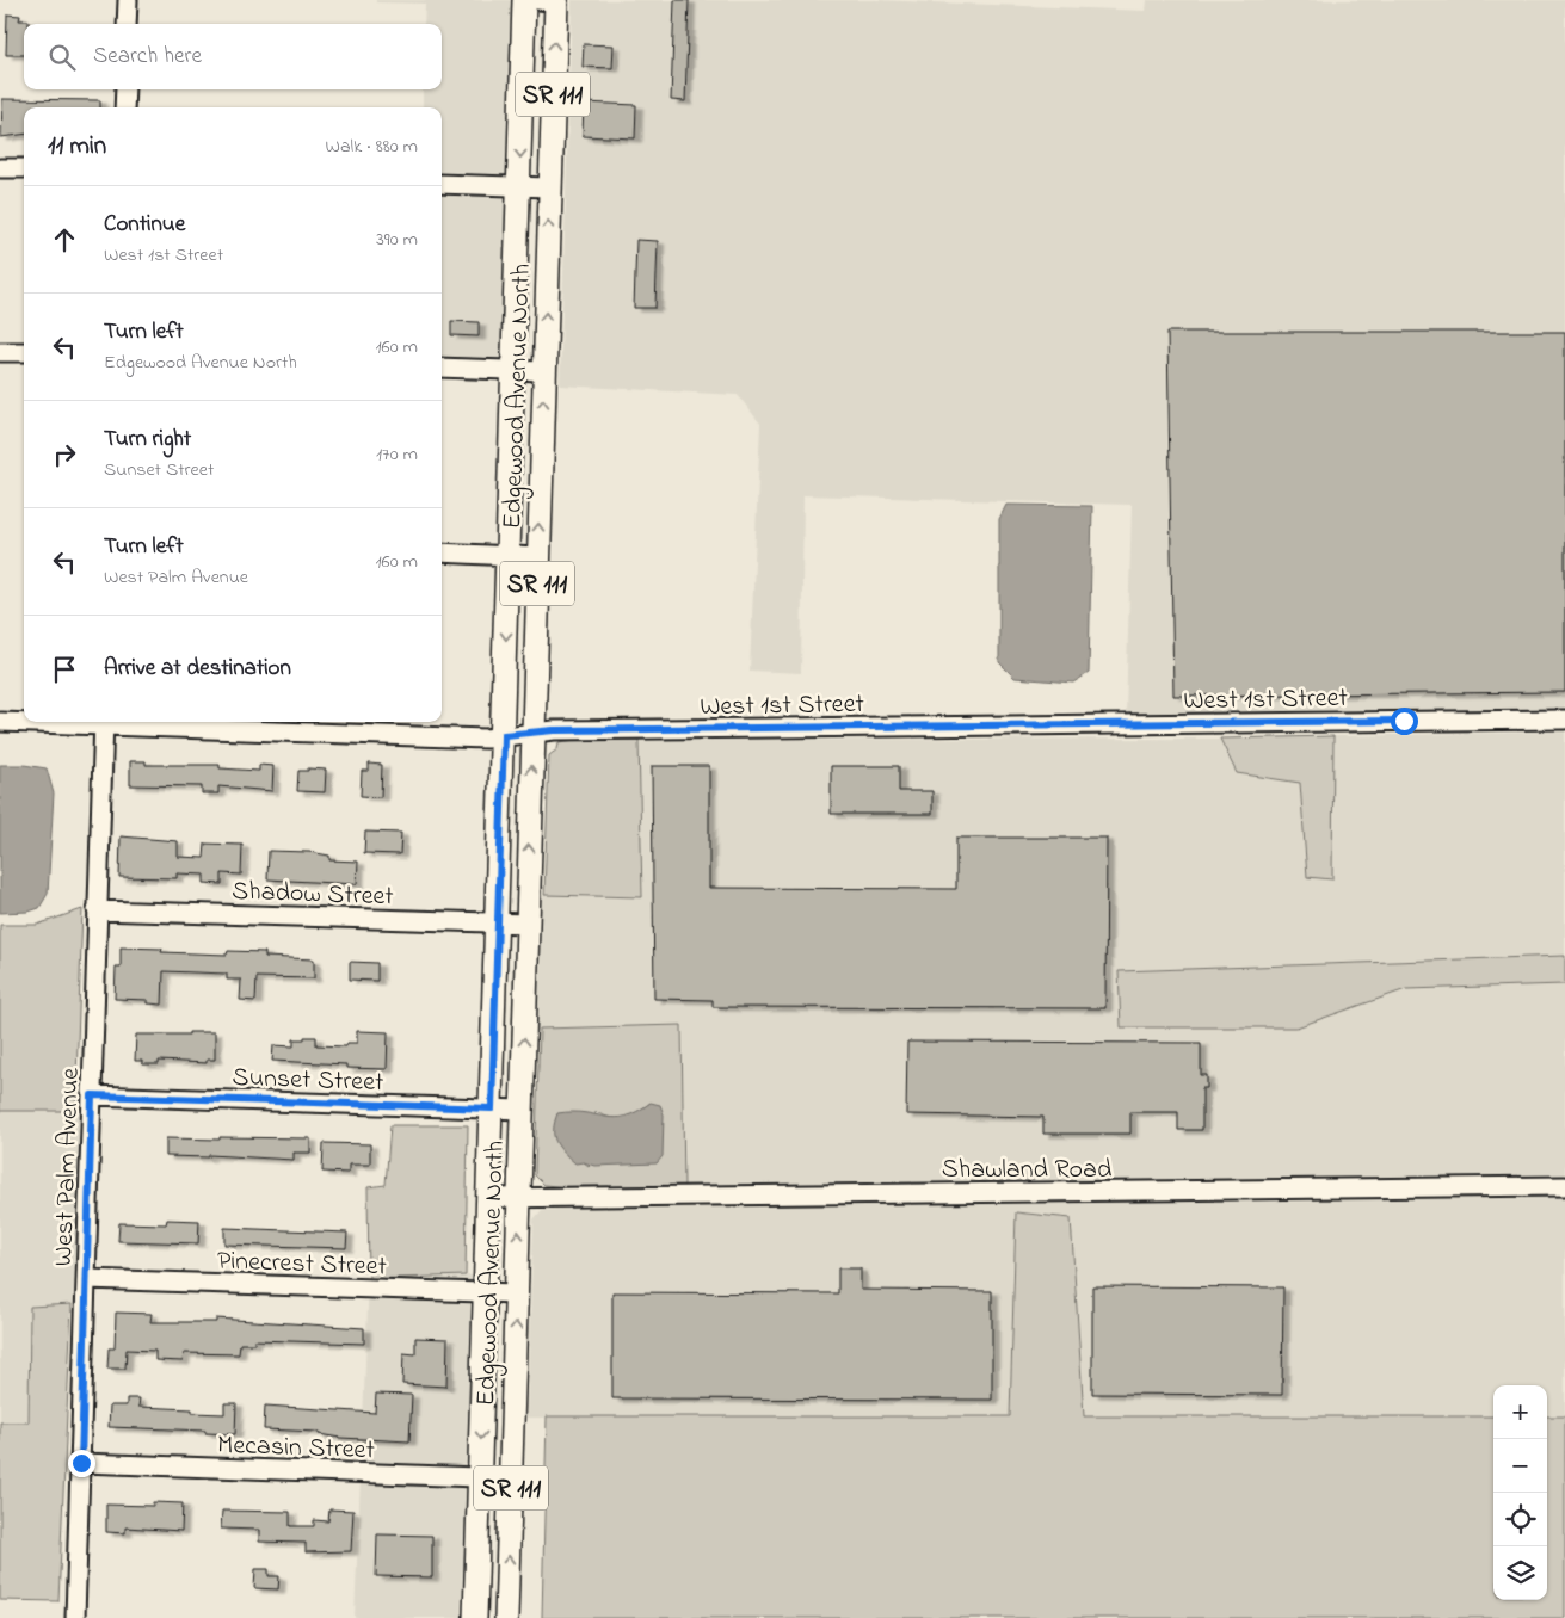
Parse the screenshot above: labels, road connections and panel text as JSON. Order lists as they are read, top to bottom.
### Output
{
  "streets": {
    "main road": ["SR 111", "Edgewood Avenue North"],
    "street": [
      "West 1st Street",
      "Shadow Street",
      "Sunset Street",
      "West Palm Avenue",
      "Shawland Road",
      "Pinecrest Street",
      "Mecasin Street"
    ]
  },
  "crossings": [
    ["Edgewood Avenue North", "West 1st Street"],
    ["Edgewood Avenue North", "Shadow Street"],
    ["Edgewood Avenue North", "Sunset Street"],
    ["Edgewood Avenue North", "Shawland Road"],
    ["Edgewood Avenue North", "Pinecrest Street"],
    ["Edgewood Avenue North", "Mecasin Street"],
    ["West 1st Street", "West Palm Avenue"],
    ["Shadow Street", "West Palm Avenue"],
    ["Sunset Street", "West Palm Avenue"],
    ["West Palm Avenue", "Pinecrest Street"],
    ["West Palm Avenue", "Mecasin Street"]
  ],
  "page": {
    "search": "Search here",
    "heading": ["11 min", "Walk · 880 m"],
    "list": [
      ["Continue", "West 1st Street", "390 m"],
      ["Turn left", "Edgewood Avenue North", "160 m"],
      ["Turn right", "Sunset Street", "170 m"],
      ["Turn left", "West Palm Avenue", "160 m"],
      "Arrive at destination"
    ],
    "map_buttons": ["+", "−"]
  }
}
